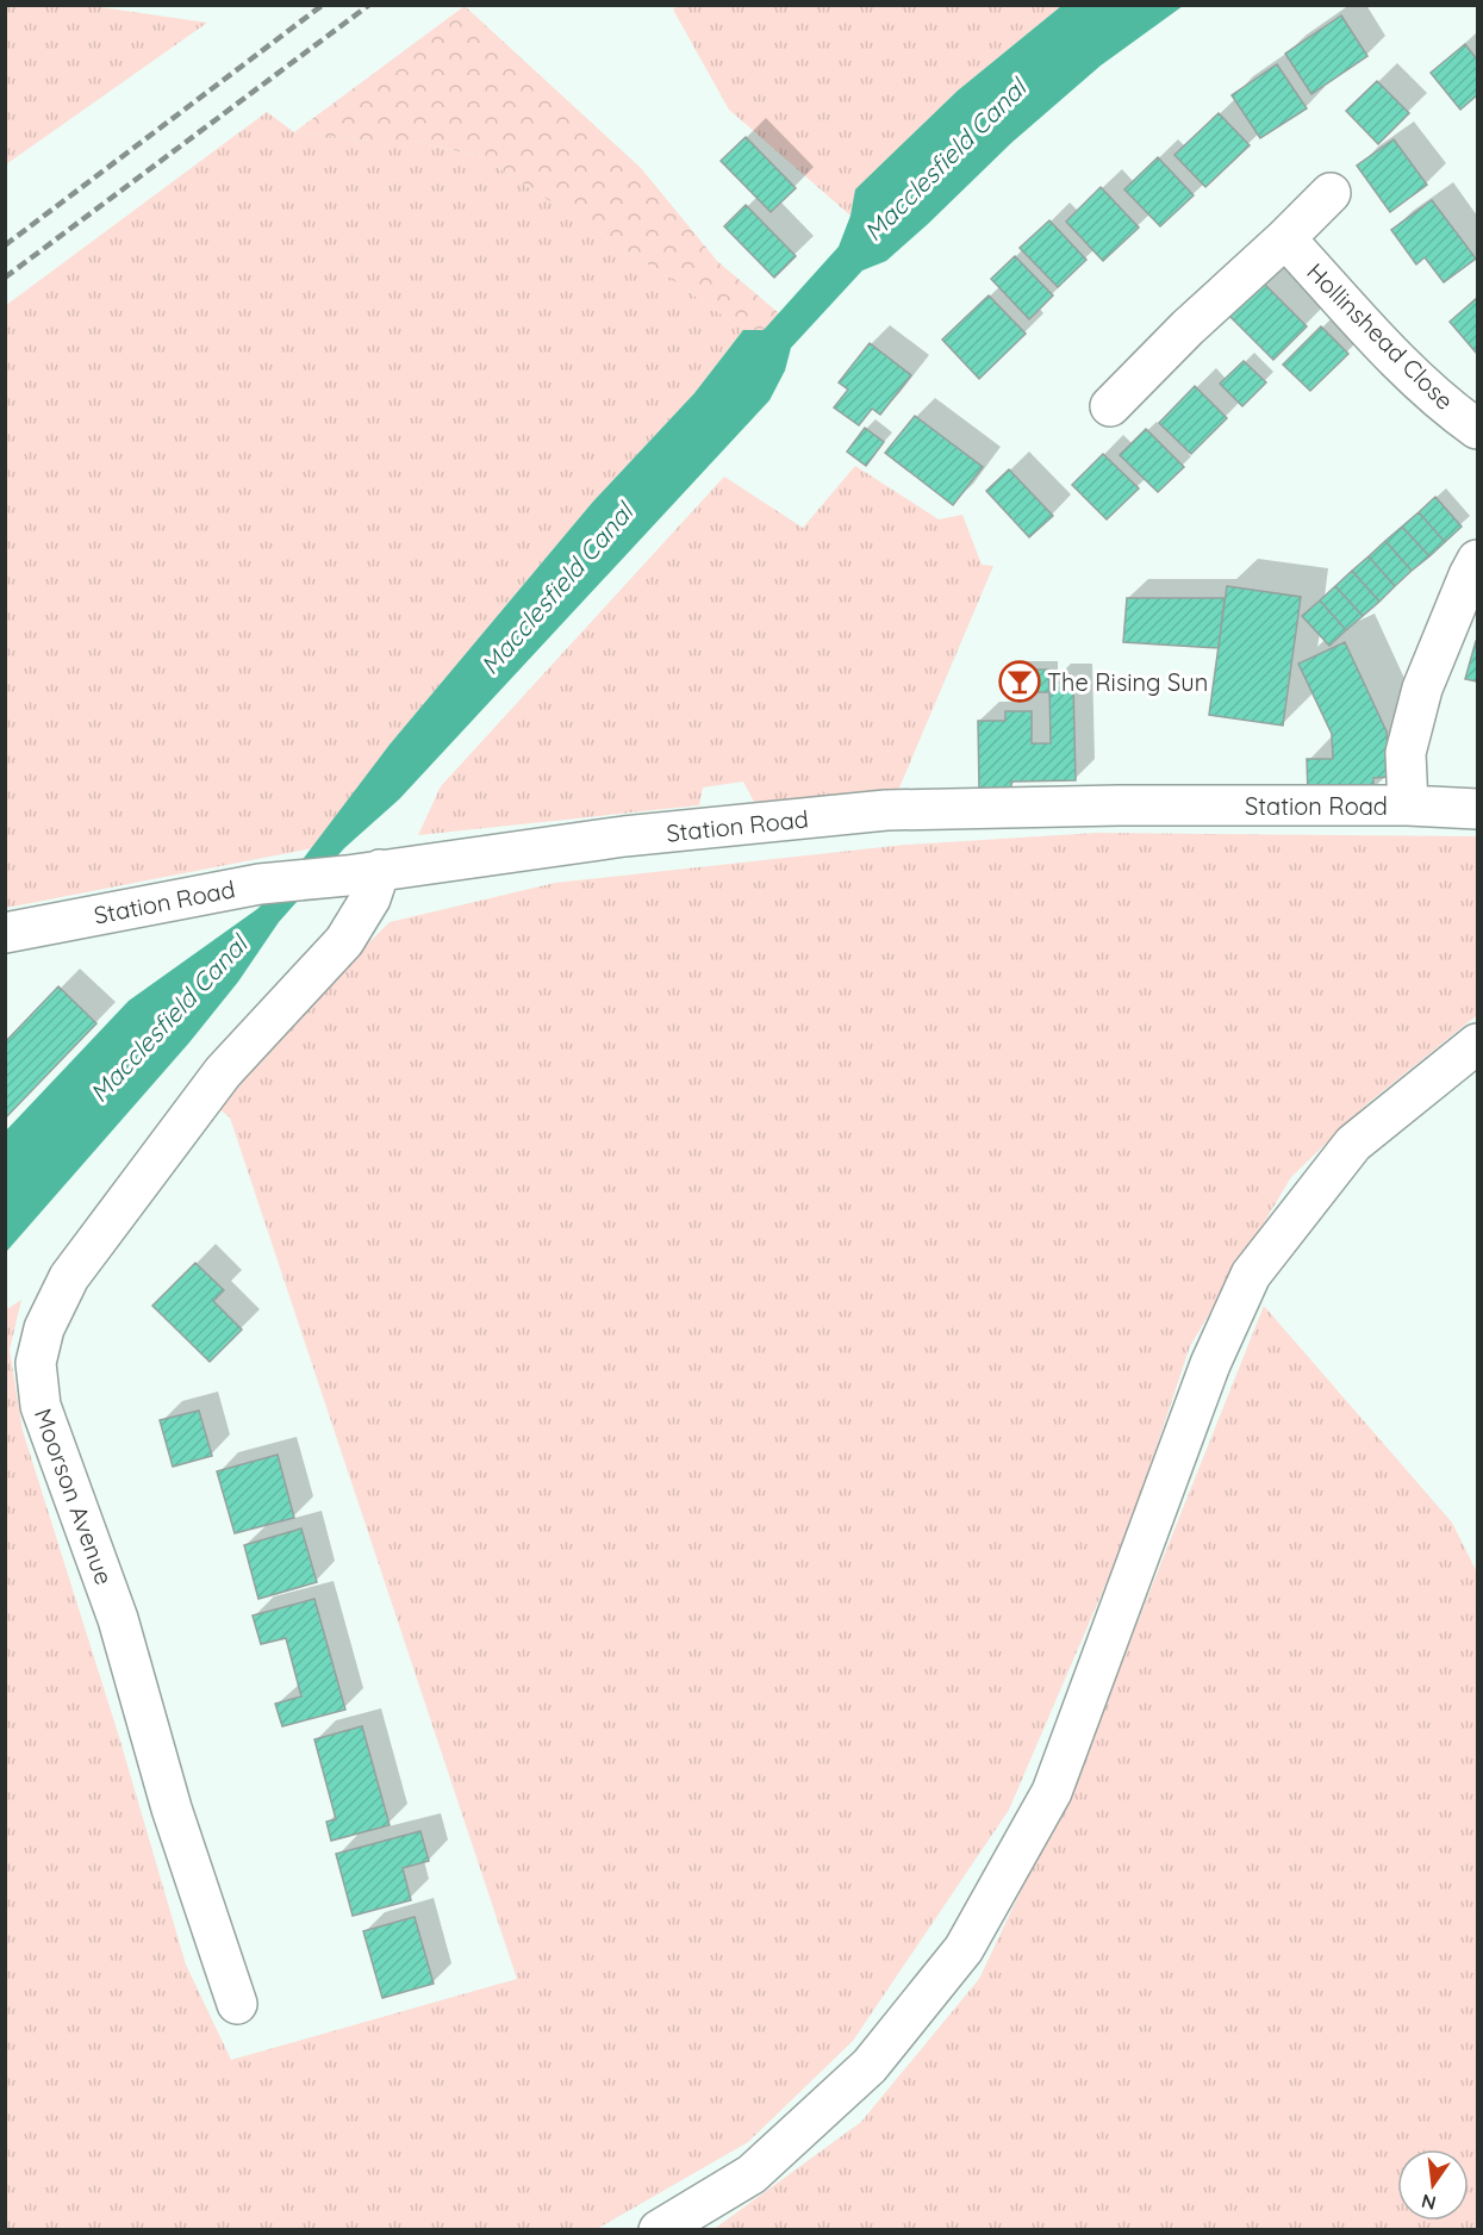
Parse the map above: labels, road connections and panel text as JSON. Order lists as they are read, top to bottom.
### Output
{
  "streets": {
    "street": ["Hollinshead Close", "Station Road", "Moorson Avenue"]
  },
  "crossings": [
    ["Station Road", "Moorson Avenue"]
  ],
  "water": ["Macclesfield Canal"],
  "places": {
    "bar": ["The Rising Sun"]
  },
  "north": "bottom"
}
